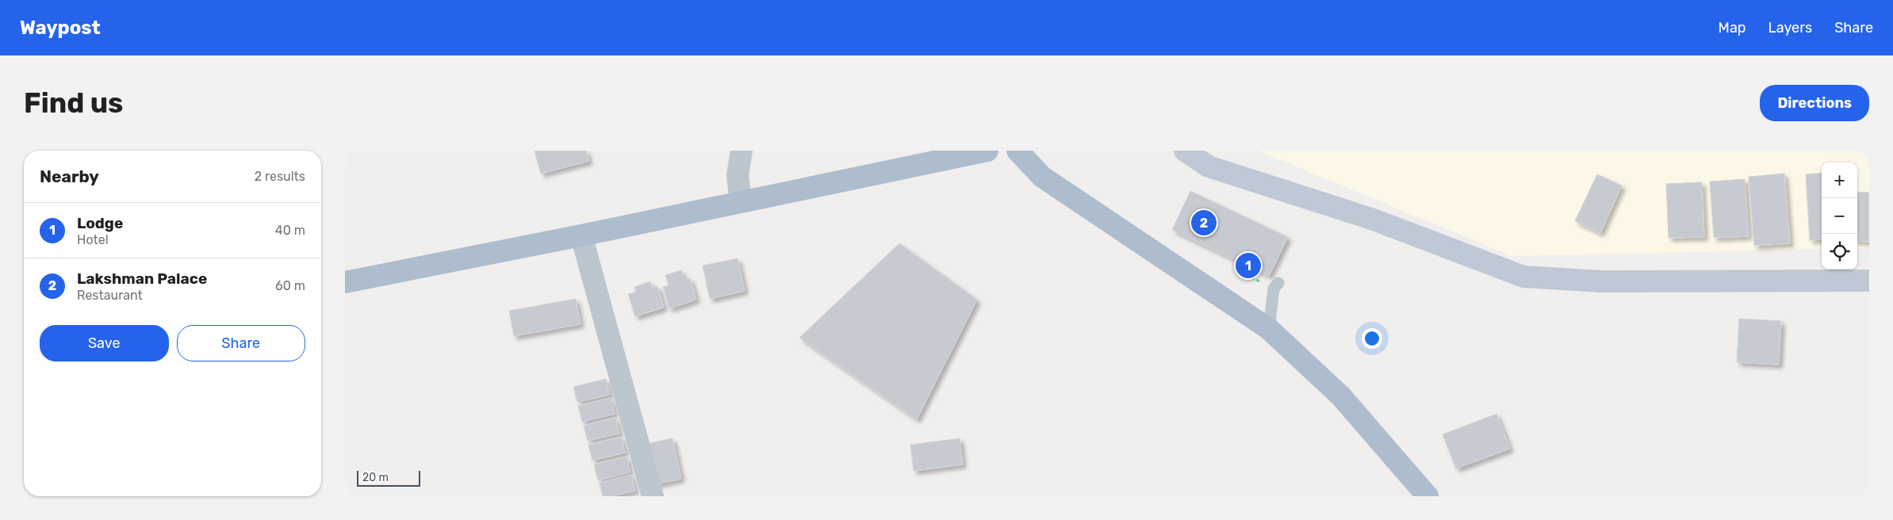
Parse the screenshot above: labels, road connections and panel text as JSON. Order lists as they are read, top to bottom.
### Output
{
  "scale_bar": "20 m",
  "page": {
    "header": "Waypost",
    "nav": ["Map", "Layers", "Share"],
    "buttons": [
      "Directions",
      ["Save", "Share"]
    ],
    "title": "Find us",
    "heading": ["Nearby", "2 results"],
    "map_buttons": ["+", "−"],
    "list": [
      {
        "mark": "1",
        "name": "Lodge",
        "note": "Hotel",
        "value": "40 m"
      },
      {
        "mark": "2",
        "name": "Lakshman Palace",
        "note": "Restaurant",
        "value": "60 m"
      }
    ],
    "pins": ["2", "1"],
    "scale": "20 m"
  }
}
